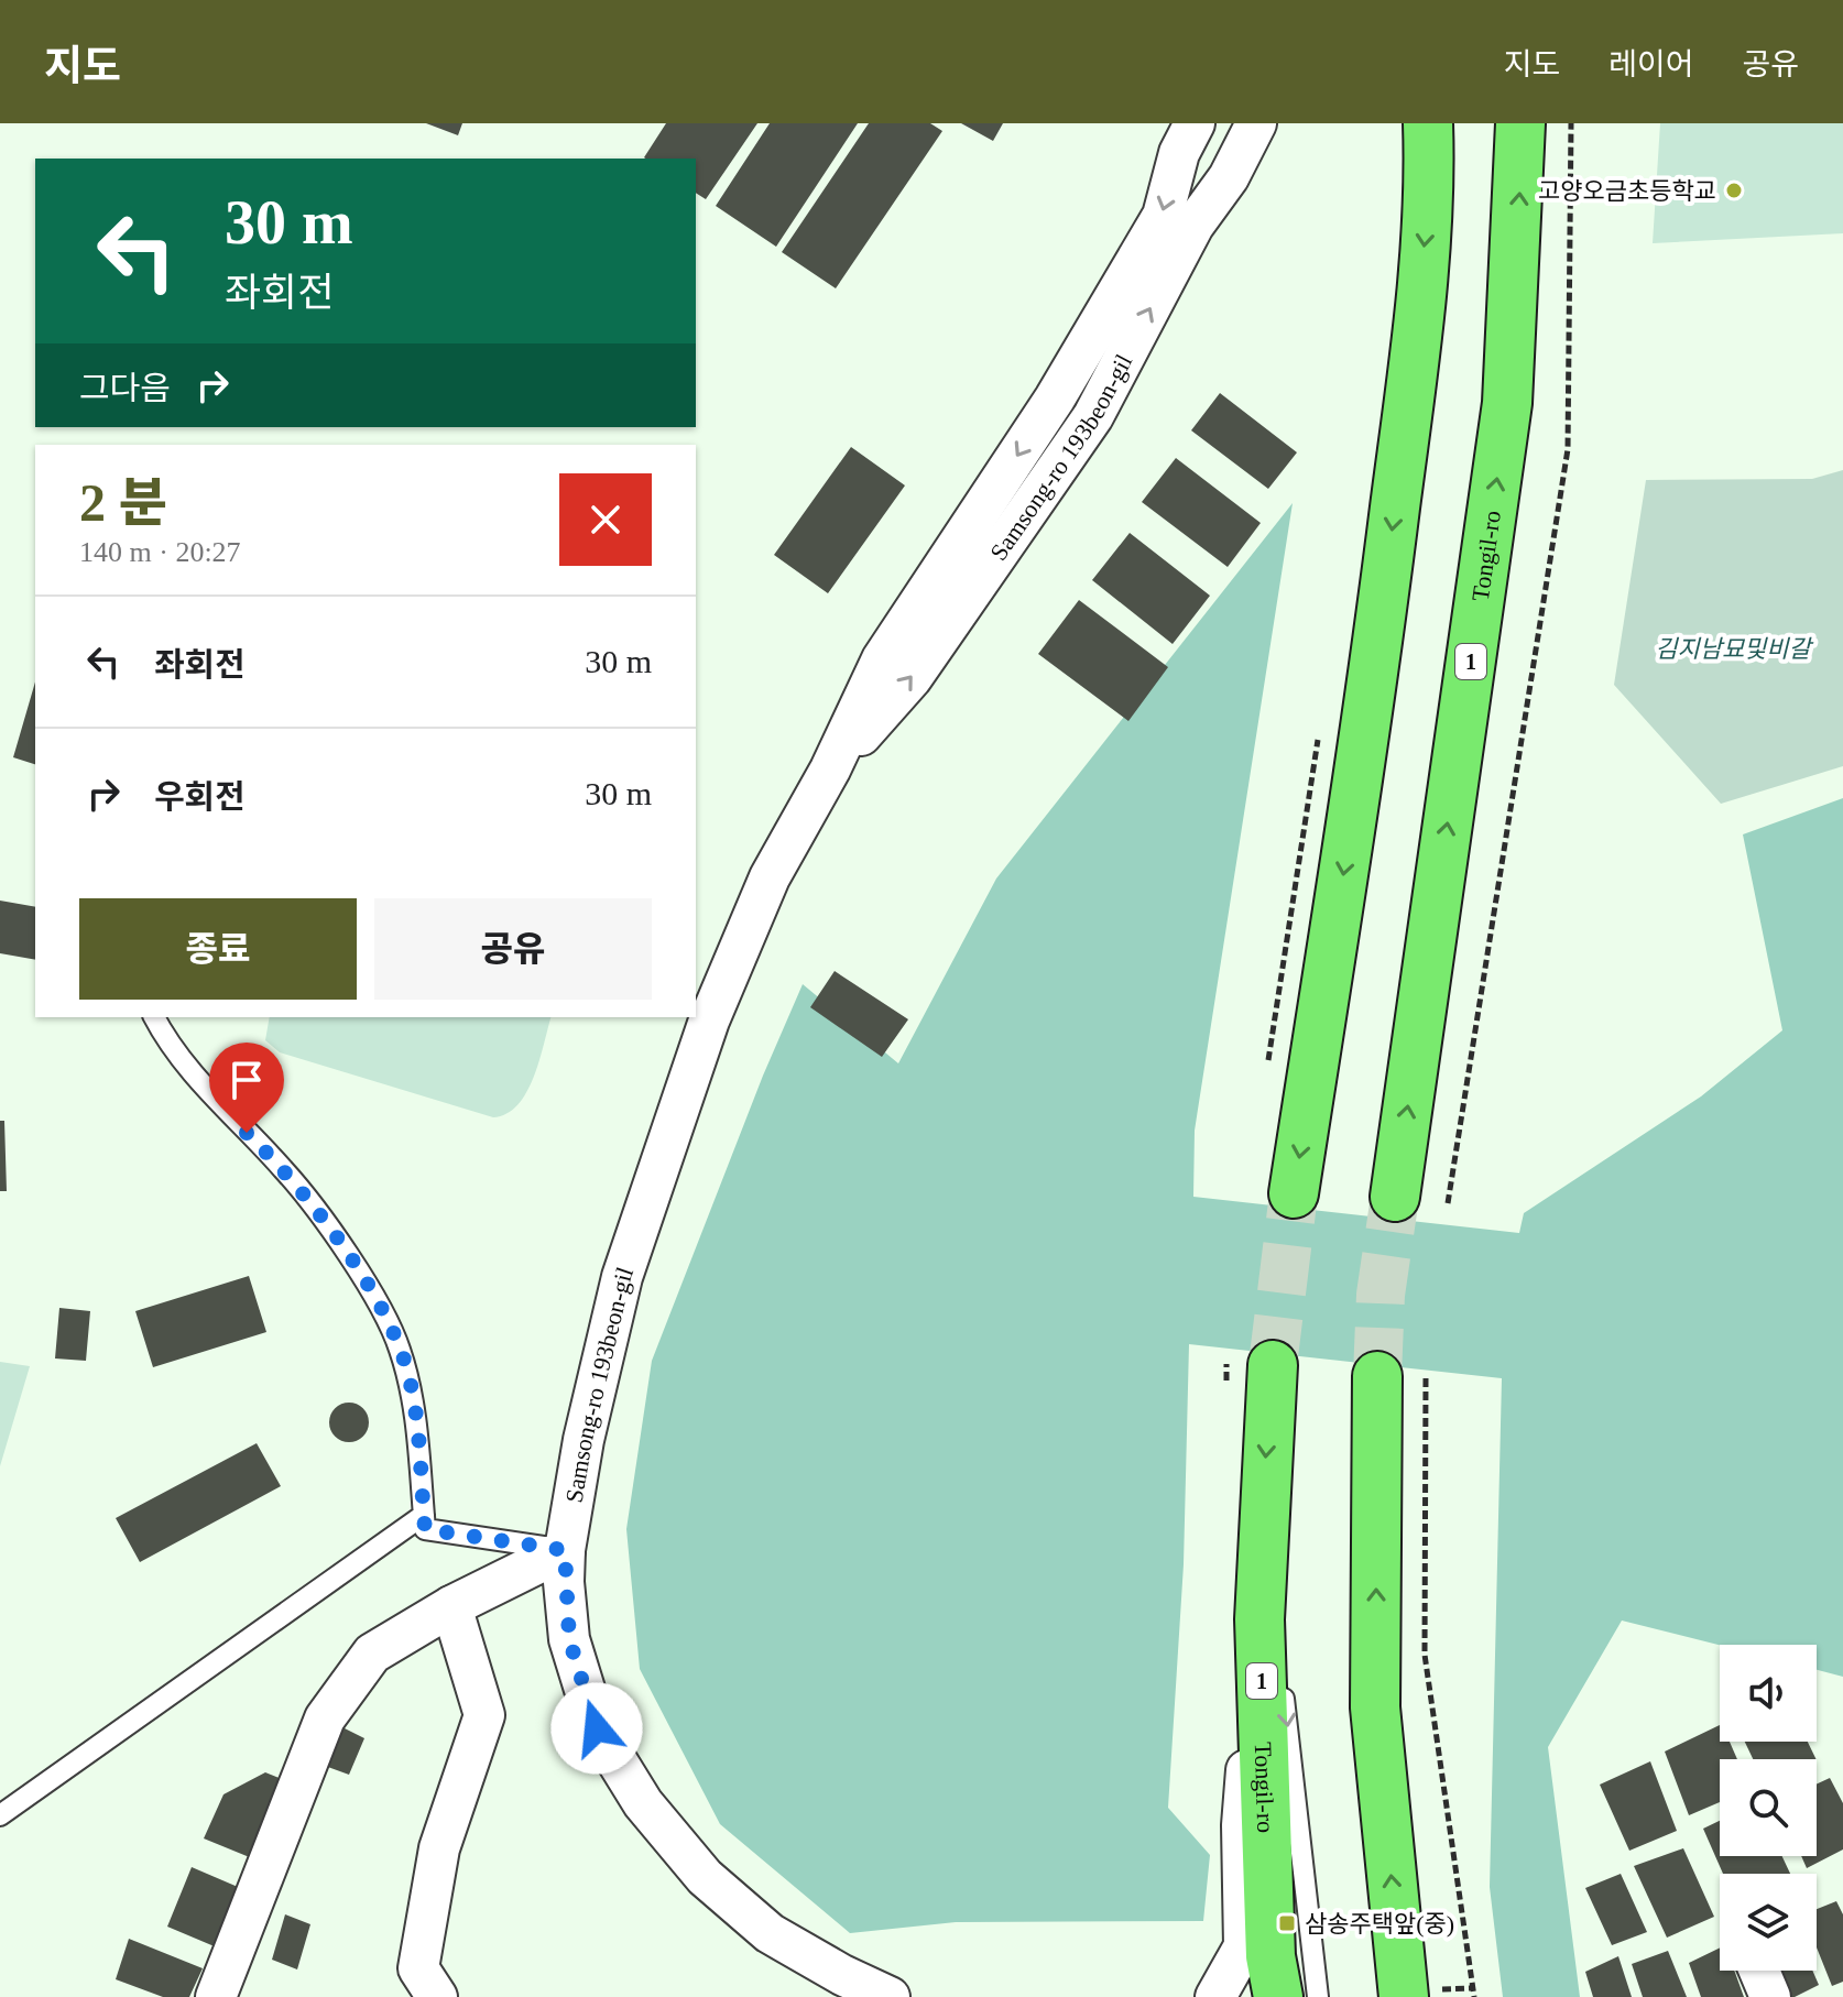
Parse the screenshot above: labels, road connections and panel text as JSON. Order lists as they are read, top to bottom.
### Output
{
  "streets": {
    "main road": ["Tongil-ro", "1"],
    "street": ["Samsong-ro 193beon-gil"]
  },
  "parks": ["김지남묘및비갈"],
  "places": {
    "other": ["고양오금초등학교"],
    "transit": ["삼송주택앞(중)"]
  },
  "page": {
    "header": "지도",
    "nav": ["지도", "레이어", "공유"],
    "turn": ["30 m", "좌회전"],
    "then": "그다음",
    "heading": ["2 분", "140 m · 20:27"],
    "list": [
      {
        "name": "좌회전",
        "value": "30 m"
      },
      {
        "name": "우회전",
        "value": "30 m"
      }
    ],
    "buttons": ["종료", "공유"]
  }
}
